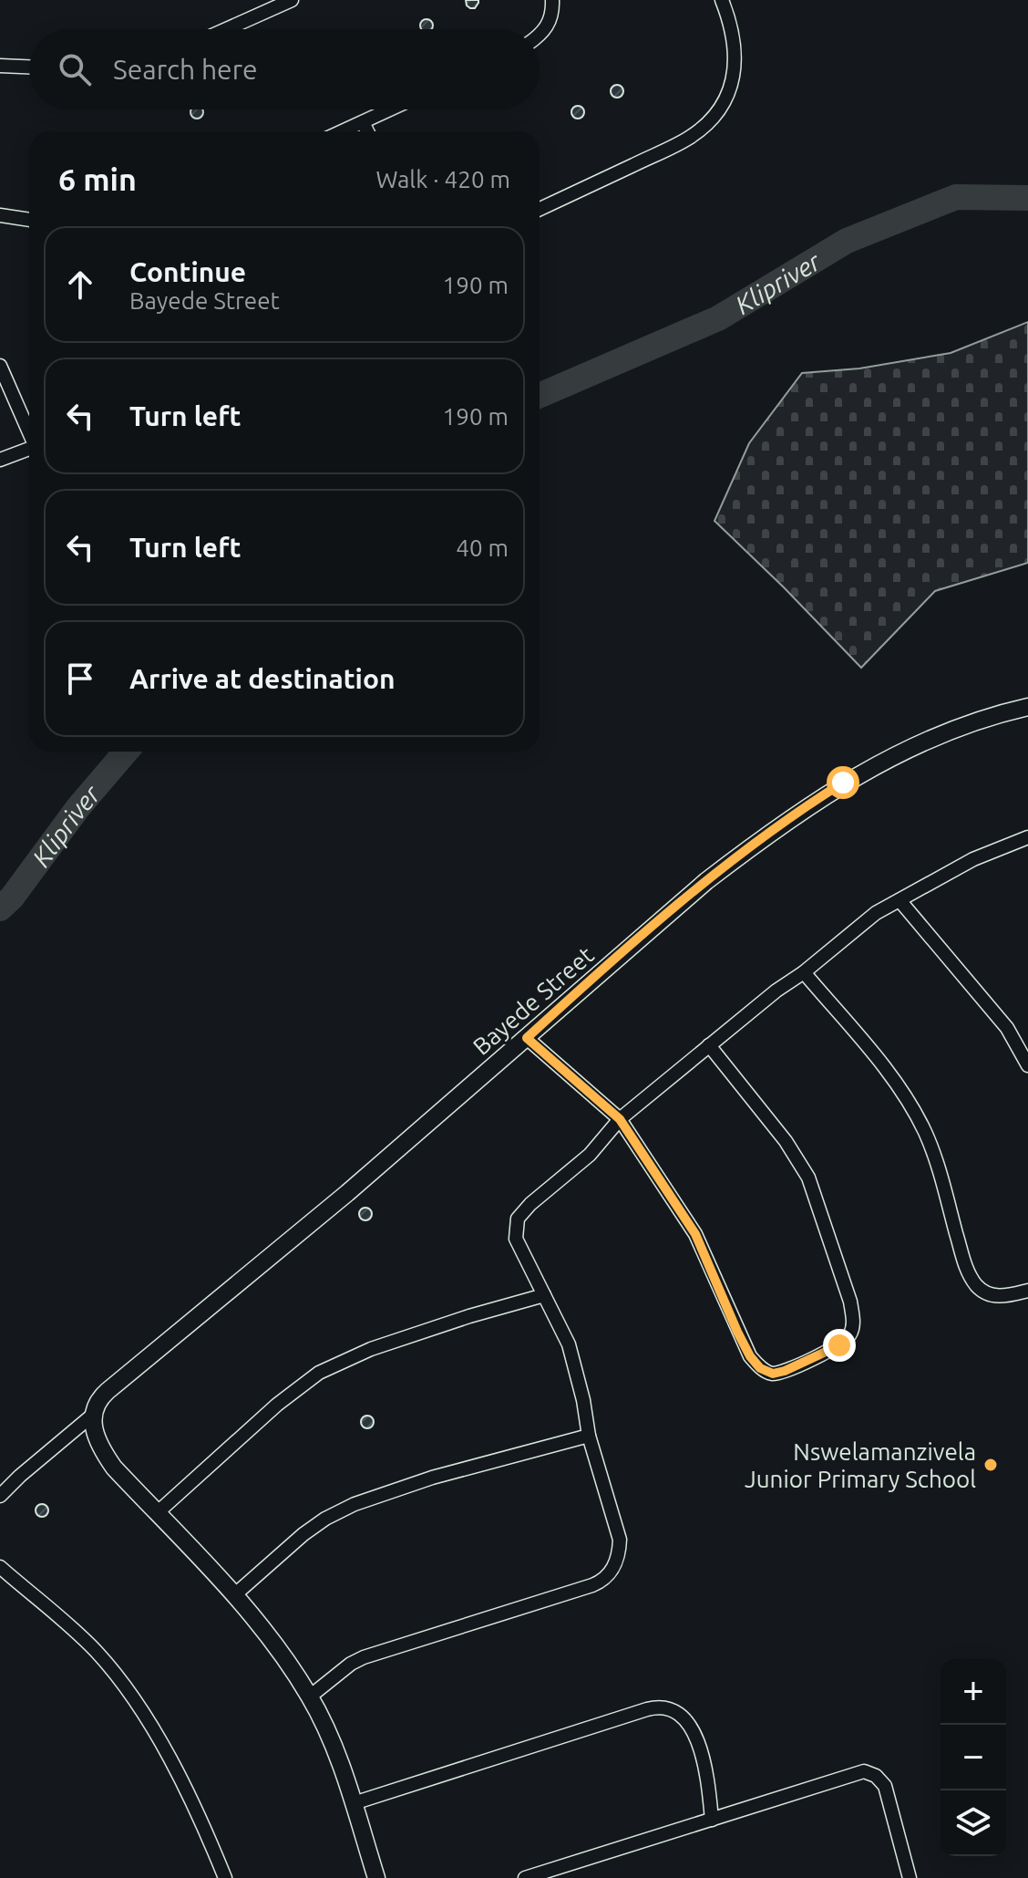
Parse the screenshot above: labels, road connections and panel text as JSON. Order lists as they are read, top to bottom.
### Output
{
  "streets": {
    "street": ["Bayede Street"]
  },
  "water": ["Klipriver"],
  "places": ["Nswelamanzivela Junior Primary School"],
  "page": {
    "search": "Search here",
    "heading": ["6 min", "Walk · 420 m"],
    "list": [
      ["Continue", "Bayede Street", "190 m"],
      ["Turn left", "190 m"],
      ["Turn left", "40 m"],
      "Arrive at destination"
    ],
    "map_buttons": ["+", "−"]
  }
}
